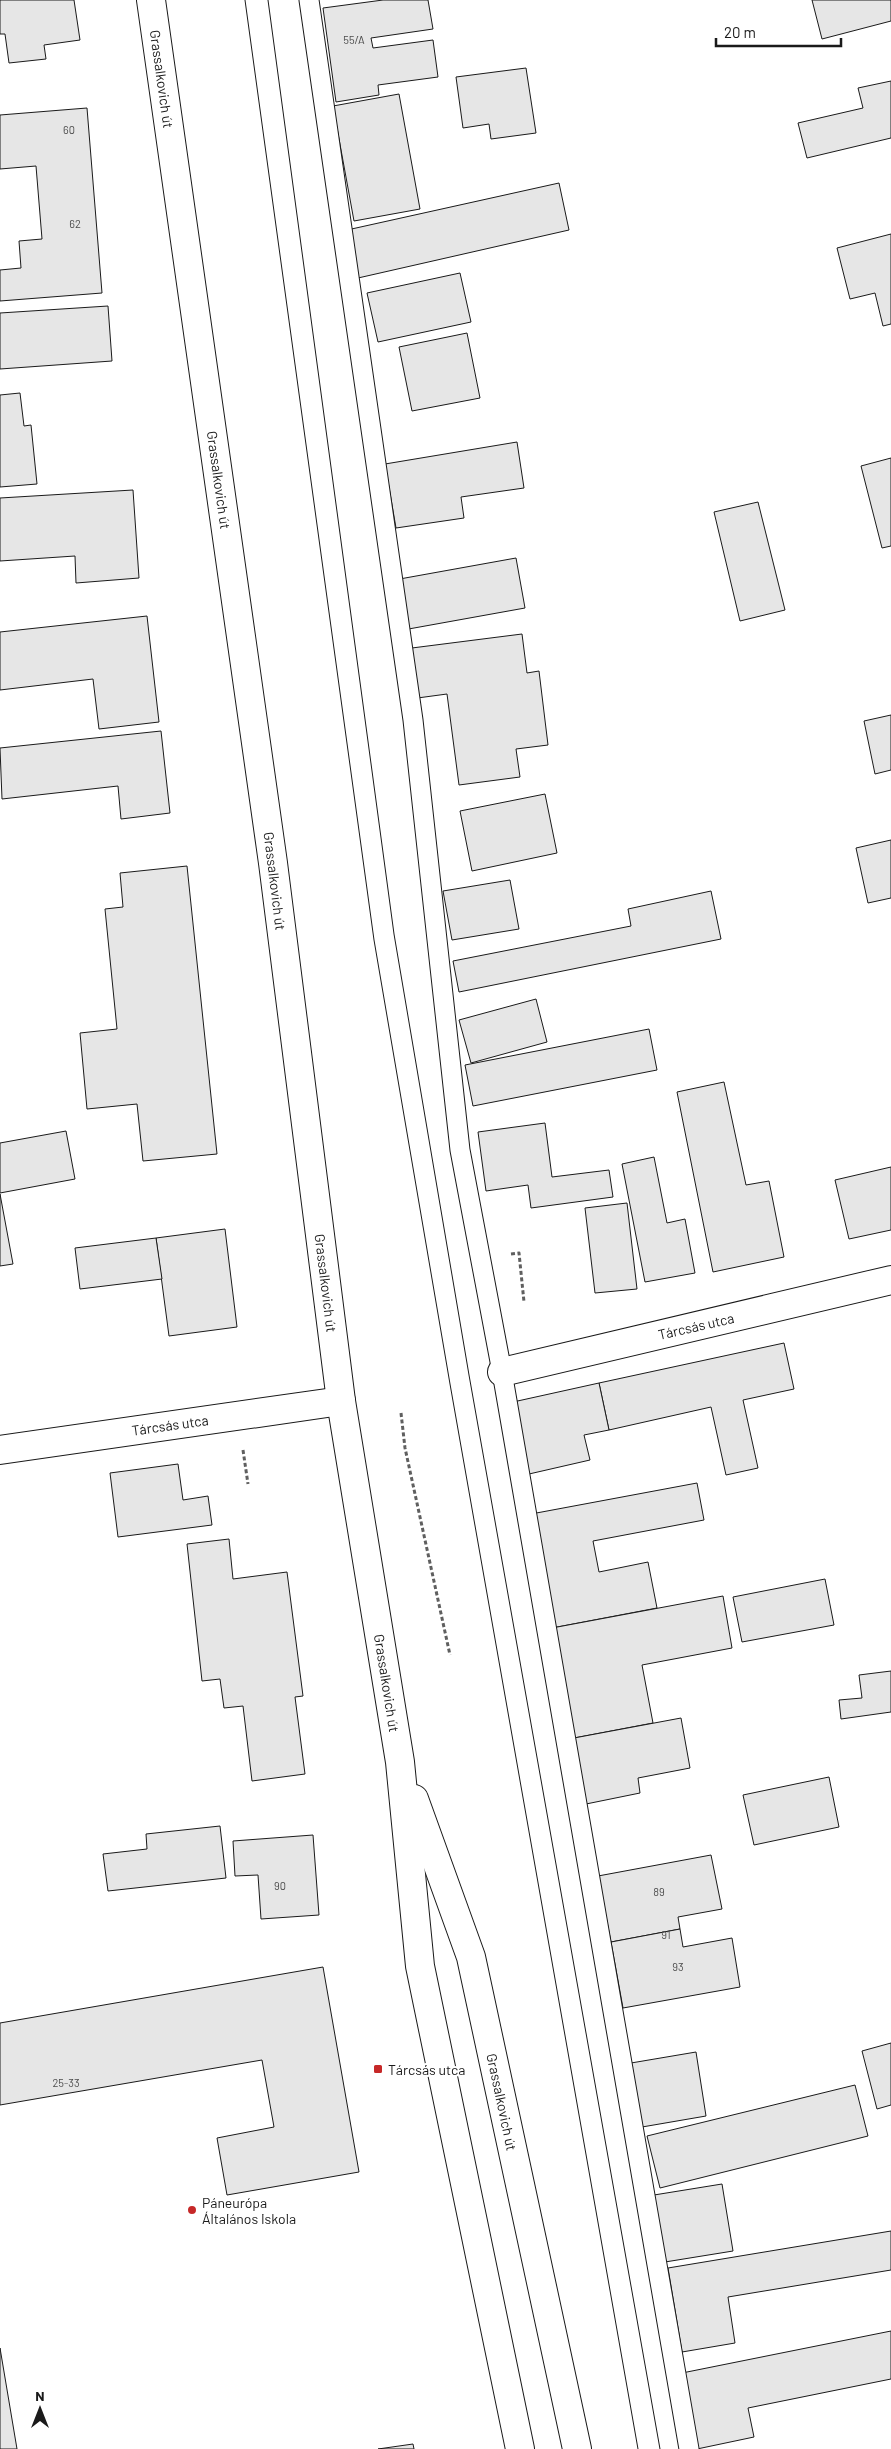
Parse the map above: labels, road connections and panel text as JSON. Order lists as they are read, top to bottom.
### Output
{
  "streets": {
    "main road": ["Grassalkovich út", "Tárcsás utca"]
  },
  "crossings": [
    ["Grassalkovich út", "Tárcsás utca"]
  ],
  "places": {
    "transit": ["Tárcsás utca"],
    "other": ["Páneurópa Általános Iskola"]
  },
  "house_numbers": [
    "55/A",
    "60",
    "62",
    "90",
    "89",
    "91",
    "93",
    "25-33"
  ],
  "scale_bar": "20 m",
  "north": "top"
}
